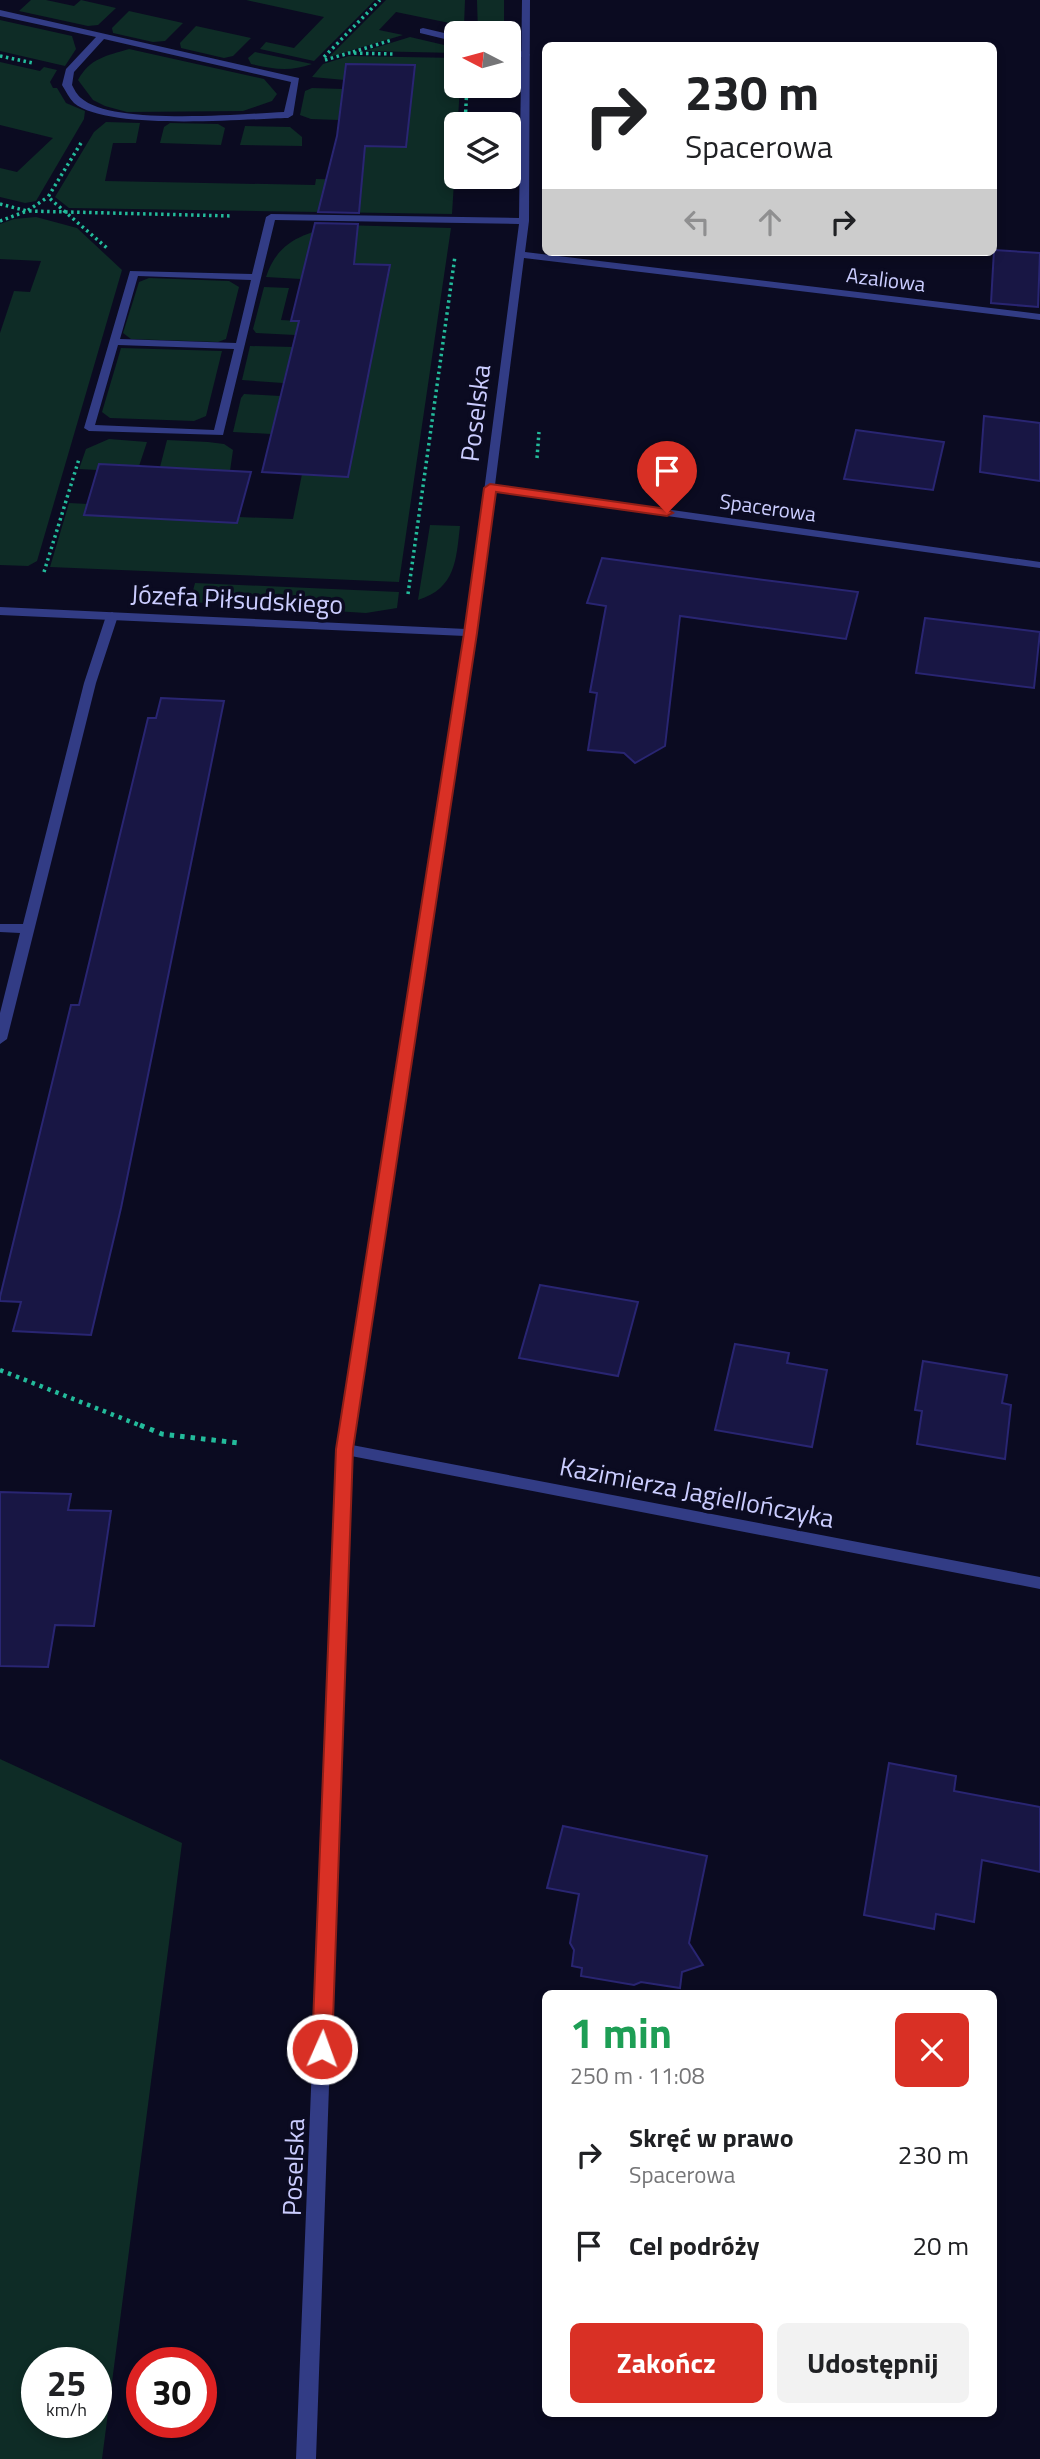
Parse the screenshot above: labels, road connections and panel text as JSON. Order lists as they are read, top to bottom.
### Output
{
  "streets": {
    "street": [
      "Azaliowa",
      "Poselska",
      "Spacerowa",
      "Józefa Piłsudskiego",
      "Kazimierza Jagiellończyka"
    ]
  },
  "crossings": [
    ["Azaliowa", "Poselska"],
    ["Poselska", "Spacerowa"],
    ["Poselska", "Józefa Piłsudskiego"],
    ["Poselska", "Kazimierza Jagiellończyka"]
  ],
  "north": "left",
  "page": {
    "turn": ["230 m", "Spacerowa"],
    "heading": ["1 min", "250 m · 11:08"],
    "list": [
      {
        "name": "Skręć w prawo",
        "note": "Spacerowa",
        "value": "230 m"
      },
      {
        "name": "Cel podróży",
        "value": "20 m"
      }
    ],
    "buttons": ["Zakończ", "Udostępnij"],
    "speed": "25 km/h",
    "limit": "30"
  }
}
